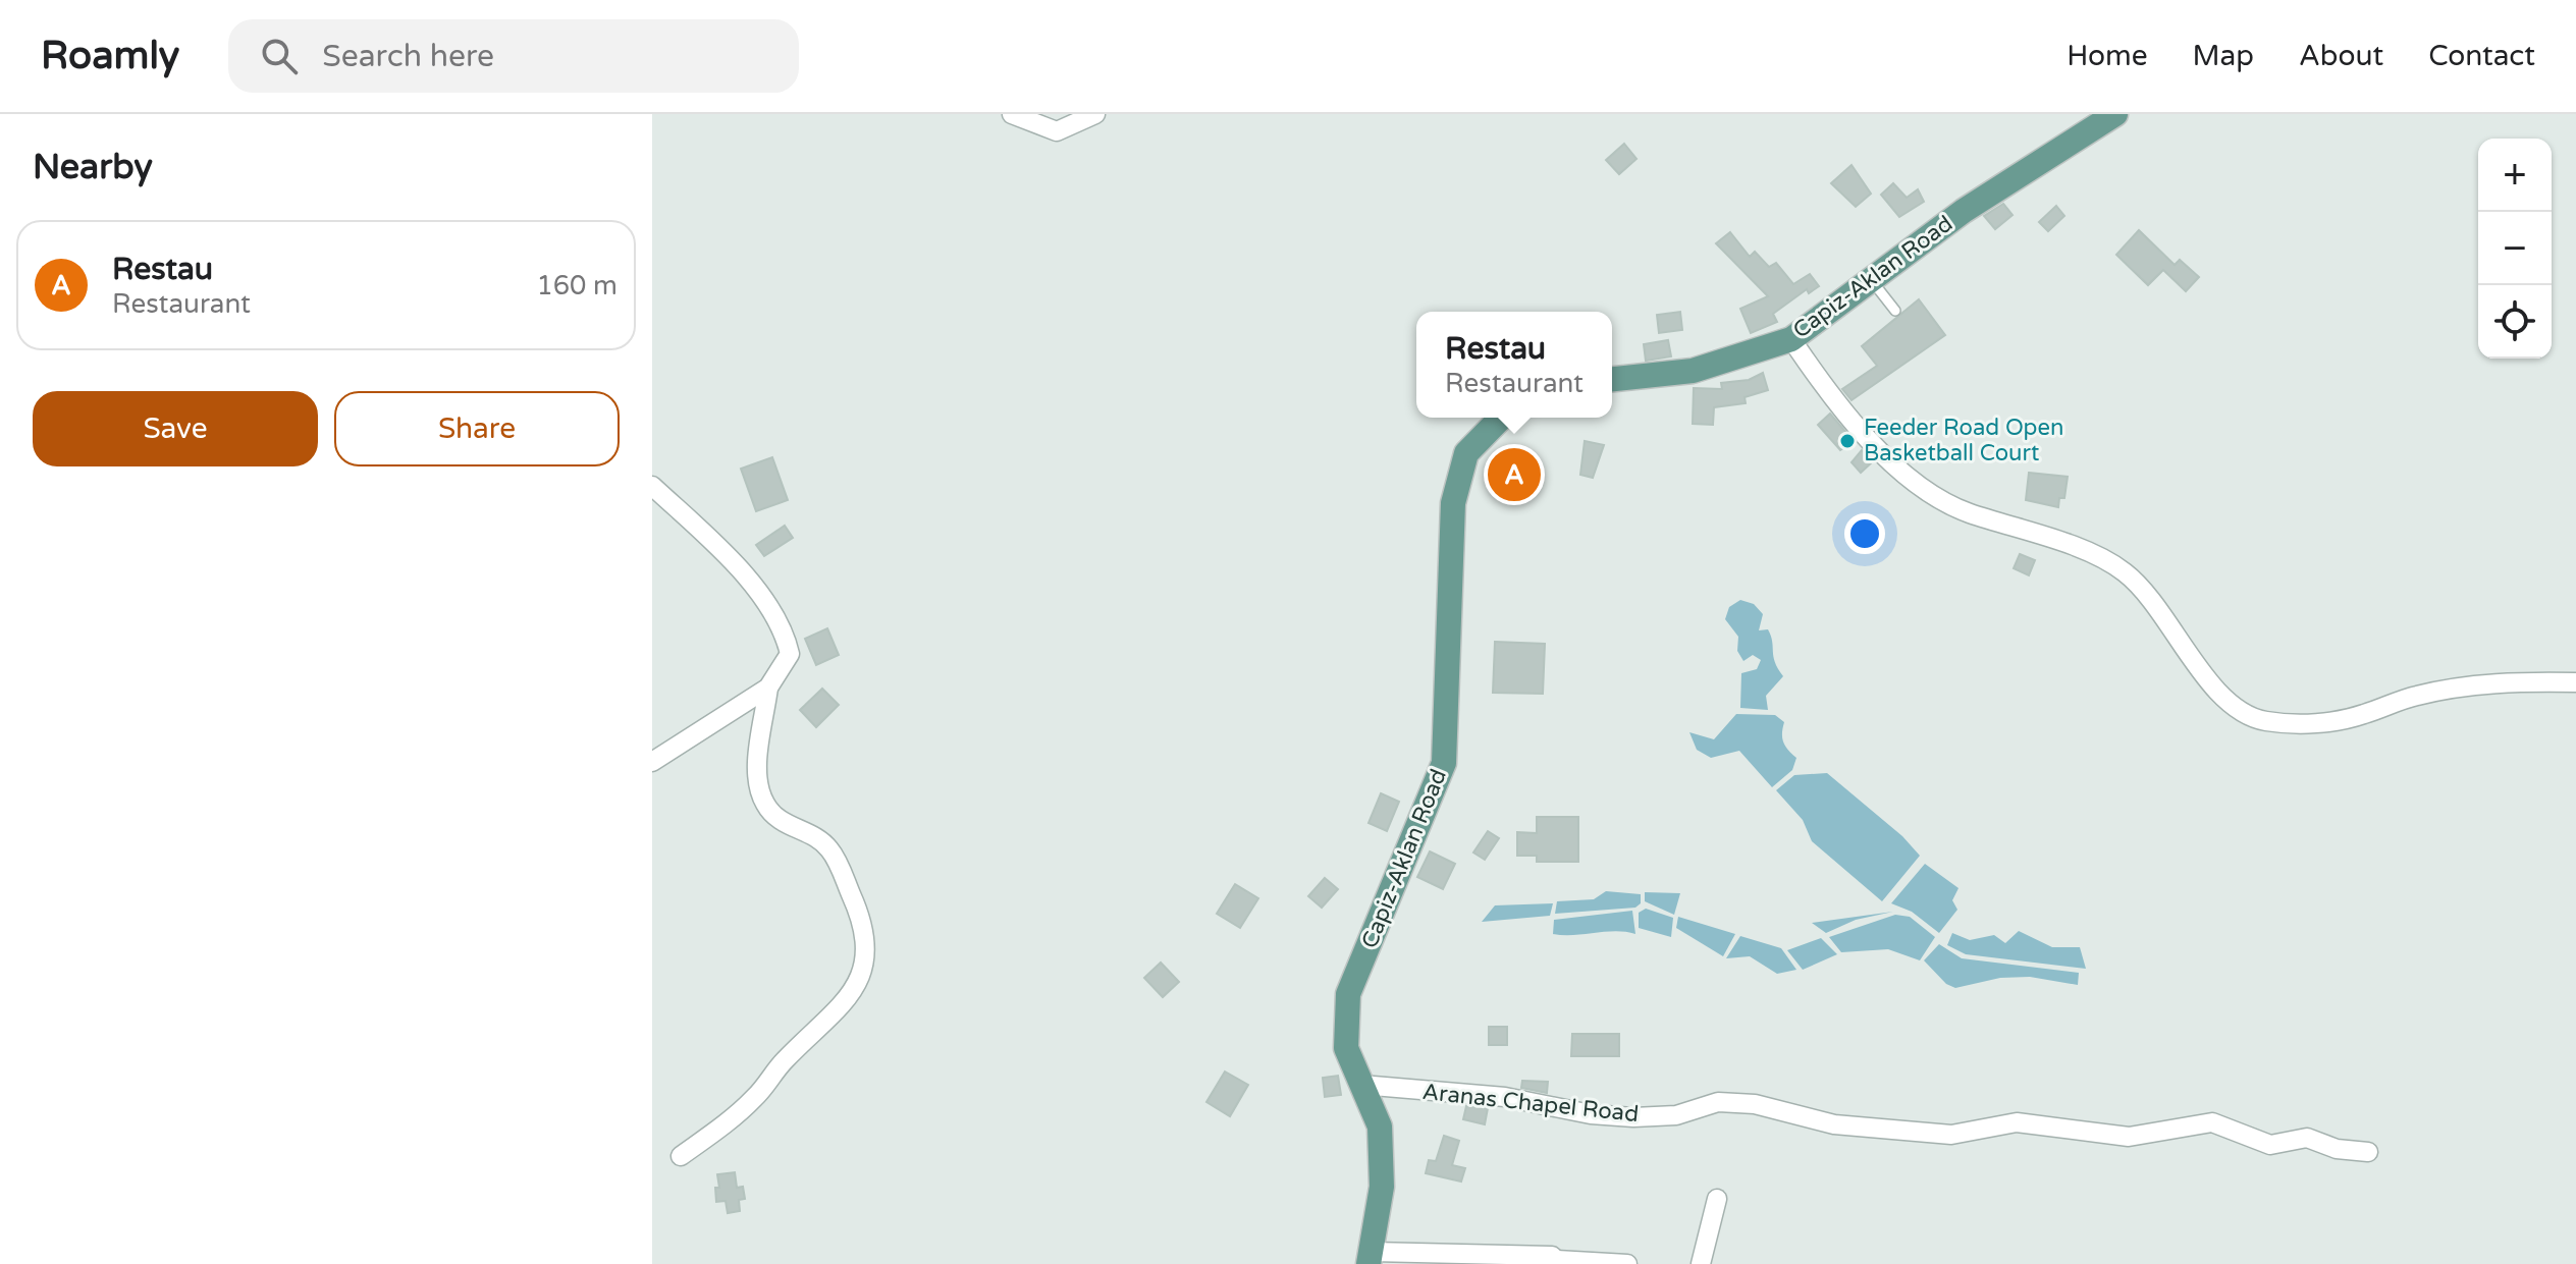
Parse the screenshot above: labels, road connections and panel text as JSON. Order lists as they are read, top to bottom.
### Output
{
  "streets": {
    "main road": ["Capiz-Aklan Road"],
    "street": ["Aranas Chapel Road"]
  },
  "crossings": [
    ["Capiz-Aklan Road", "Aranas Chapel Road"]
  ],
  "places": ["Feeder Road Open Basketball Court"],
  "page": {
    "header": "Roamly",
    "search": "Search here",
    "nav": [
      "Home",
      "Map",
      "About",
      "Contact"
    ],
    "heading": "Nearby",
    "map_buttons": ["+", "−"],
    "list": [
      {
        "mark": "A",
        "name": "Restau",
        "note": "Restaurant",
        "value": "160 m"
      }
    ],
    "popup": ["Restau", "Restaurant"],
    "buttons": ["Save", "Share"],
    "pins": "A"
  }
}
